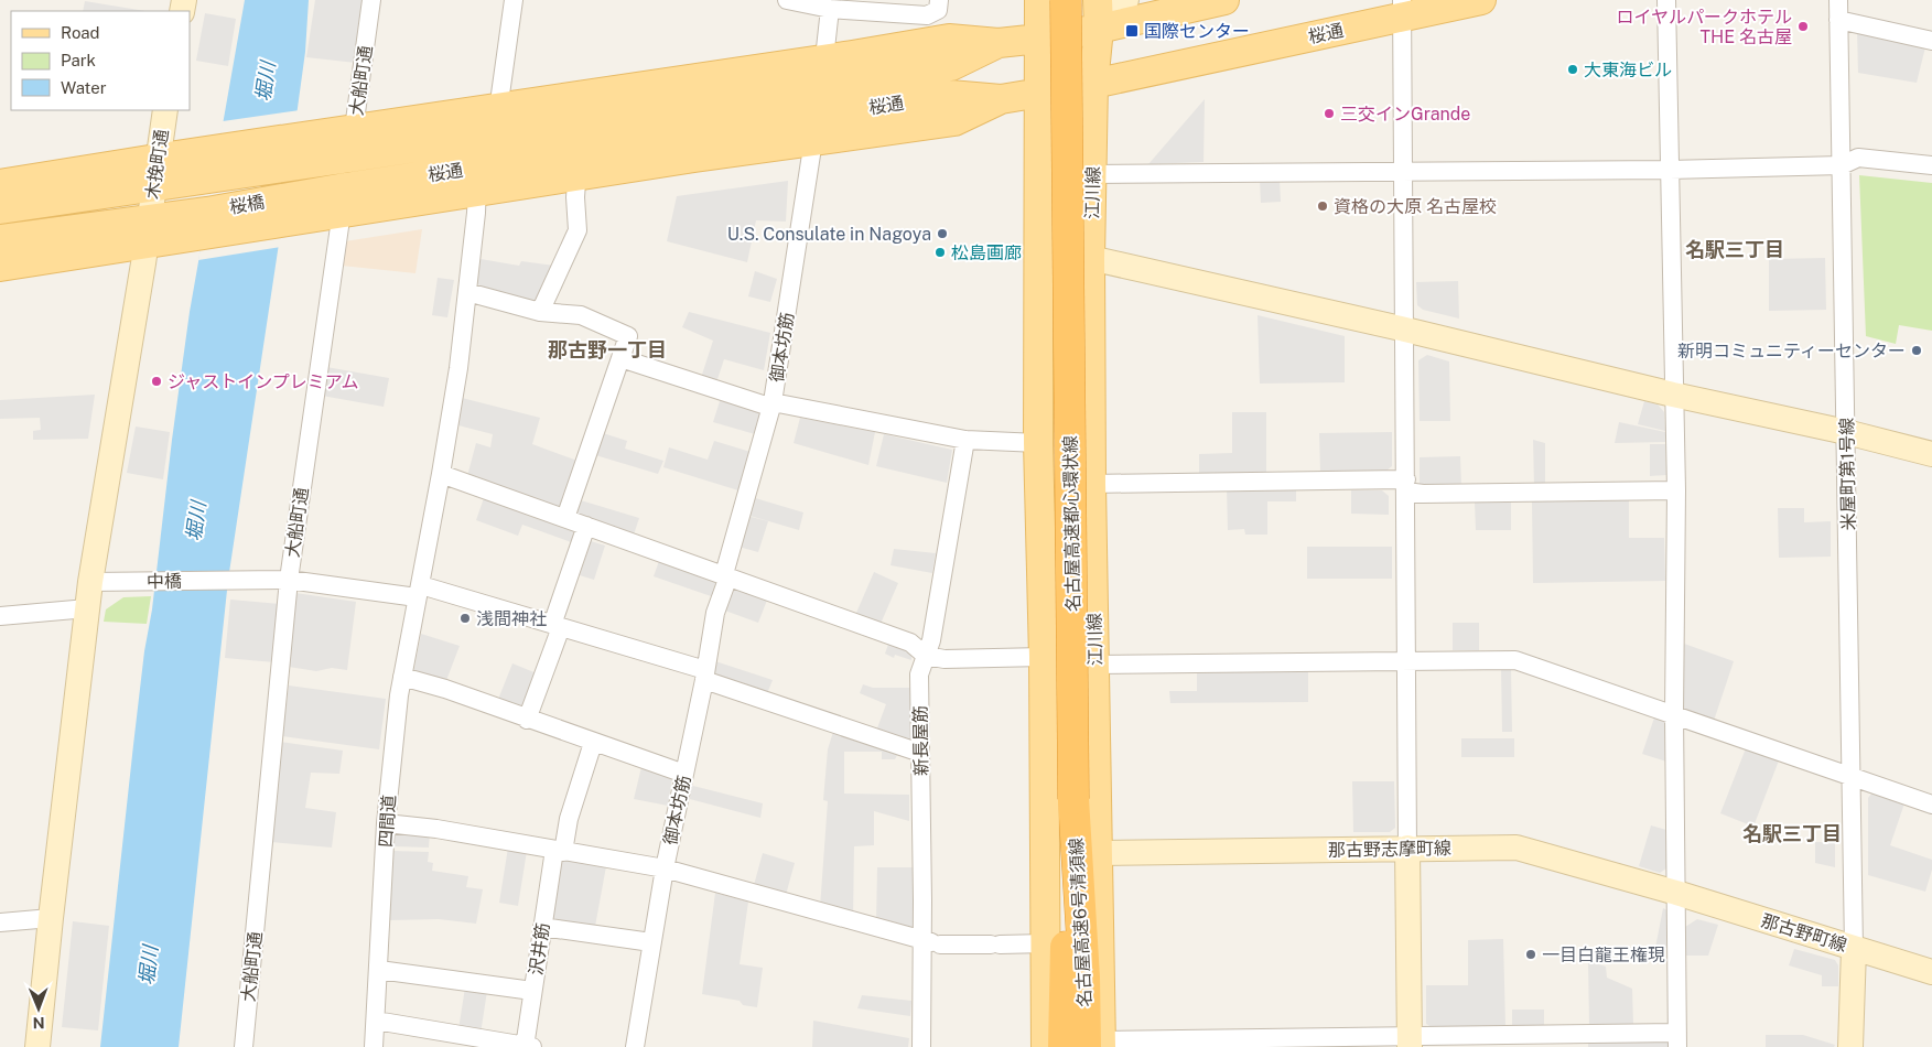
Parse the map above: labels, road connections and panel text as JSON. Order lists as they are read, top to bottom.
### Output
{
  "streets": {
    "highway": ["名古屋高速都心環状線", "名古屋高速6号清須線"],
    "main road": ["桜通", "江川線", "桜橋"],
    "street": [
      "大船町通",
      "木挽町通",
      "御本坊筋",
      "米屋町第1号線",
      "中橋",
      "新長屋筋",
      "四間道",
      "那古野志摩町線",
      "那古野町線",
      "沢井筋"
    ]
  },
  "crossings": [
    ["桜通", "大船町通"],
    ["桜通", "江川線"],
    ["桜通", "桜橋"],
    ["桜通", "御本坊筋"],
    ["桜通", "四間道"],
    ["大船町通", "中橋"],
    ["木挽町通", "桜橋"],
    ["木挽町通", "中橋"],
    ["江川線", "那古野志摩町線"],
    ["江川線", "名古屋高速6号清須線"],
    ["御本坊筋", "中橋"],
    ["米屋町第1号線", "那古野町線"],
    ["名古屋高速都心環状線", "名古屋高速6号清須線"],
    ["中橋", "新長屋筋"],
    ["中橋", "四間道"],
    ["那古野志摩町線", "那古野町線"]
  ],
  "districts": ["名駅三丁目", "那古野一丁目", "名駅三丁目"],
  "water": ["堀川"],
  "places": {
    "other": [
      "ロイヤルパークホテル THE 名古屋",
      "大東海ビル",
      "三交インGrande",
      "資格の大原 名古屋校",
      "U.S. Consulate in Nagoya",
      "松島画廊",
      "新明コミュニティーセンター",
      "ジャストインプレミアム",
      "浅間神社",
      "一目白龍王権現"
    ],
    "transit": ["国際センター"]
  },
  "legend": ["Road", "Park", "Water"],
  "north": "bottom"
}
